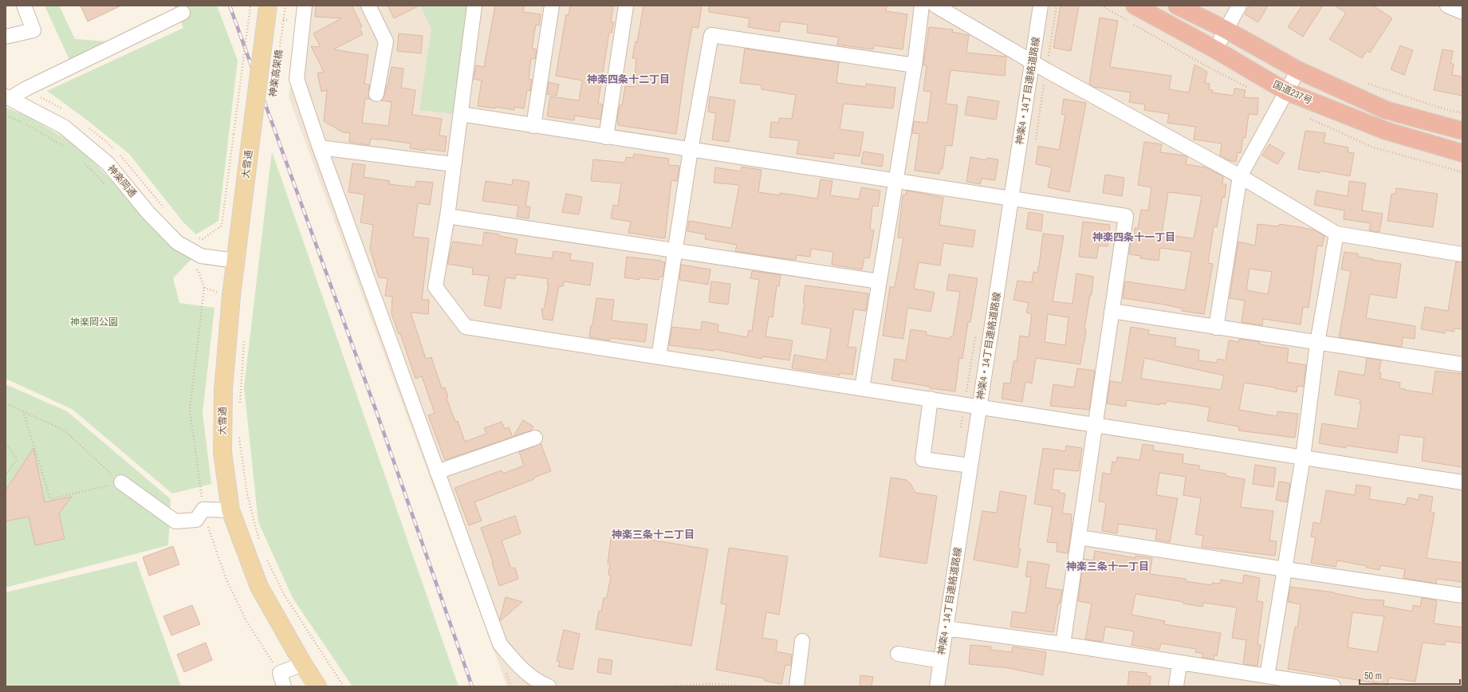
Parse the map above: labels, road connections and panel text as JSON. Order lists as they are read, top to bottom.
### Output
{
  "streets": {
    "highway": ["国道237号"],
    "main road": ["神楽高架橋", "大雪通"],
    "street": ["神楽4・14丁目連絡道路線", "神楽岡通"]
  },
  "crossings": [
    ["神楽高架橋", "大雪通"],
    ["大雪通", "神楽岡通"]
  ],
  "districts": [
    "神楽四条十二丁目",
    "神楽四条十一丁目",
    "神楽三条十二丁目",
    "神楽三条十一丁目"
  ],
  "parks": ["神楽岡公園"],
  "scale_bar": "50 m"
}
